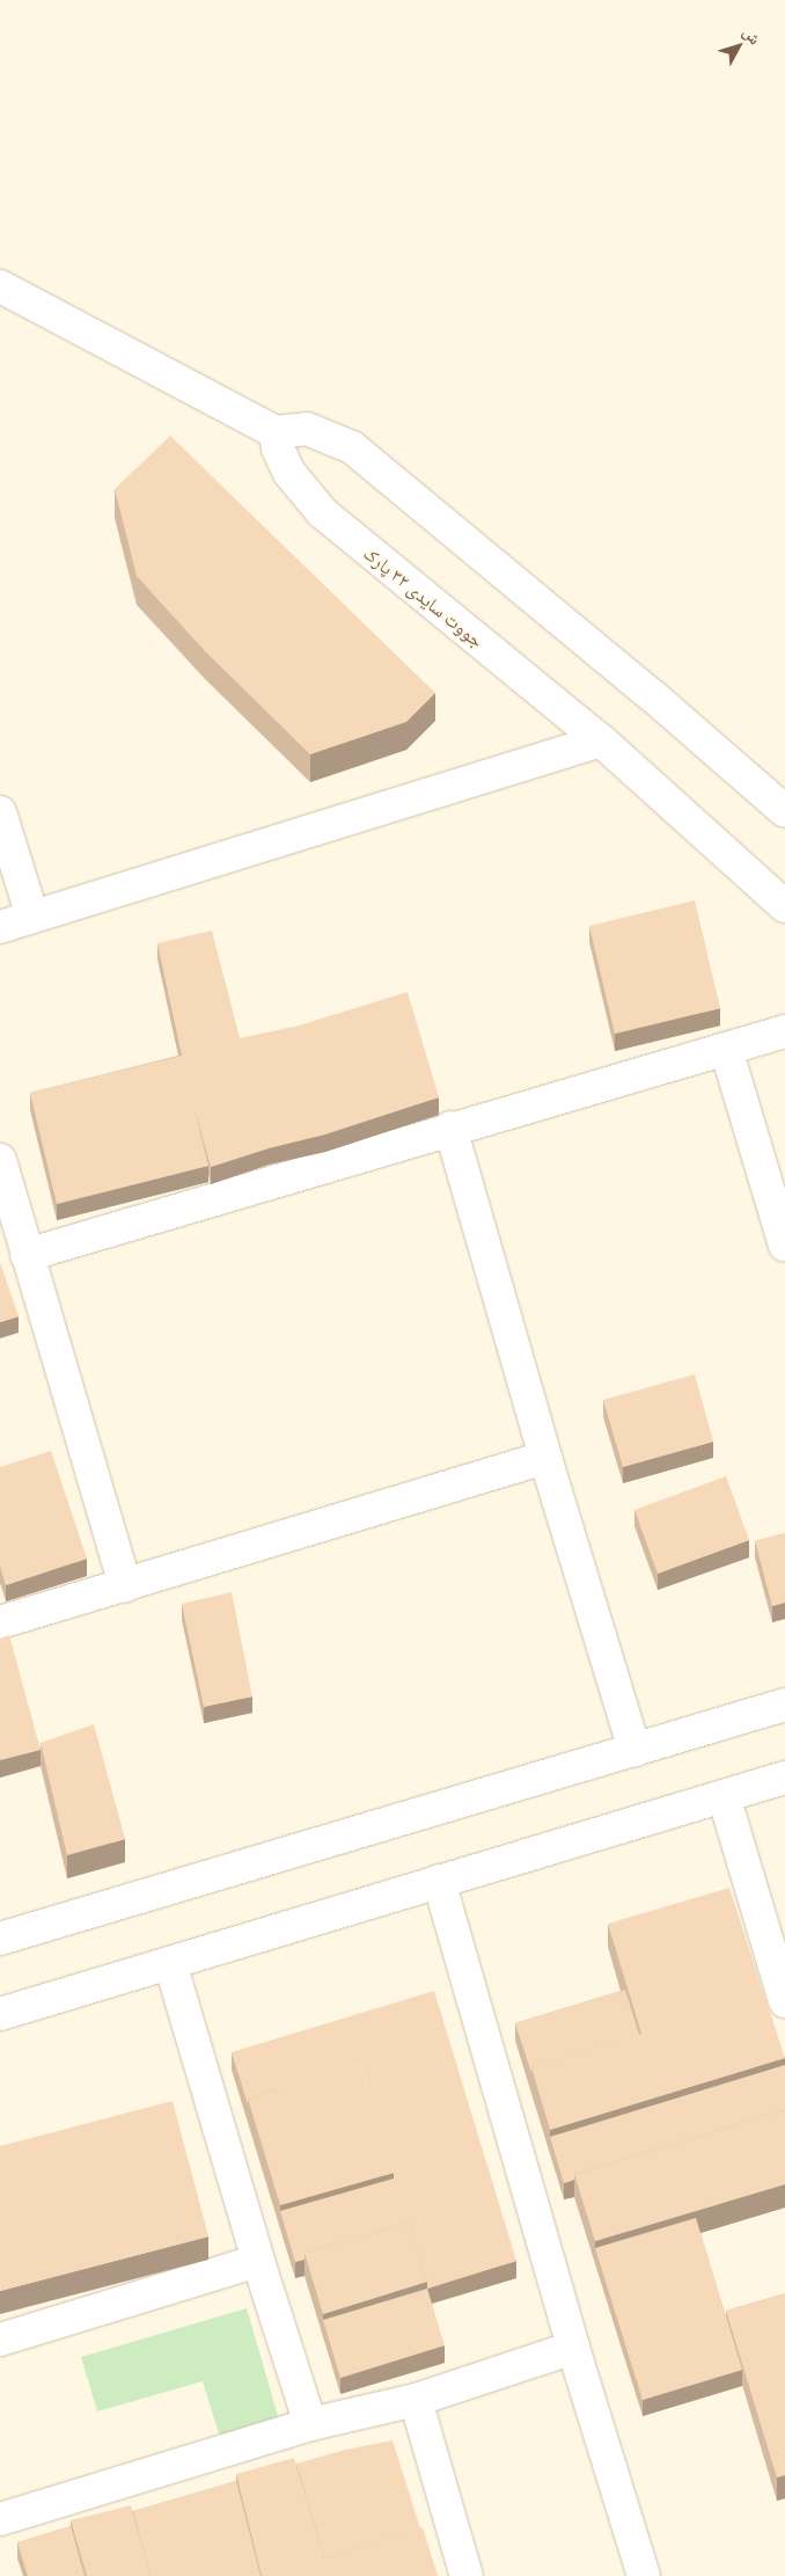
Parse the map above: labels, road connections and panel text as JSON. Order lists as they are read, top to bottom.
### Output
{
  "streets": {
    "street": ["جووت سایدی ٣٢ پارک"]
  },
  "north": "top right"
}
